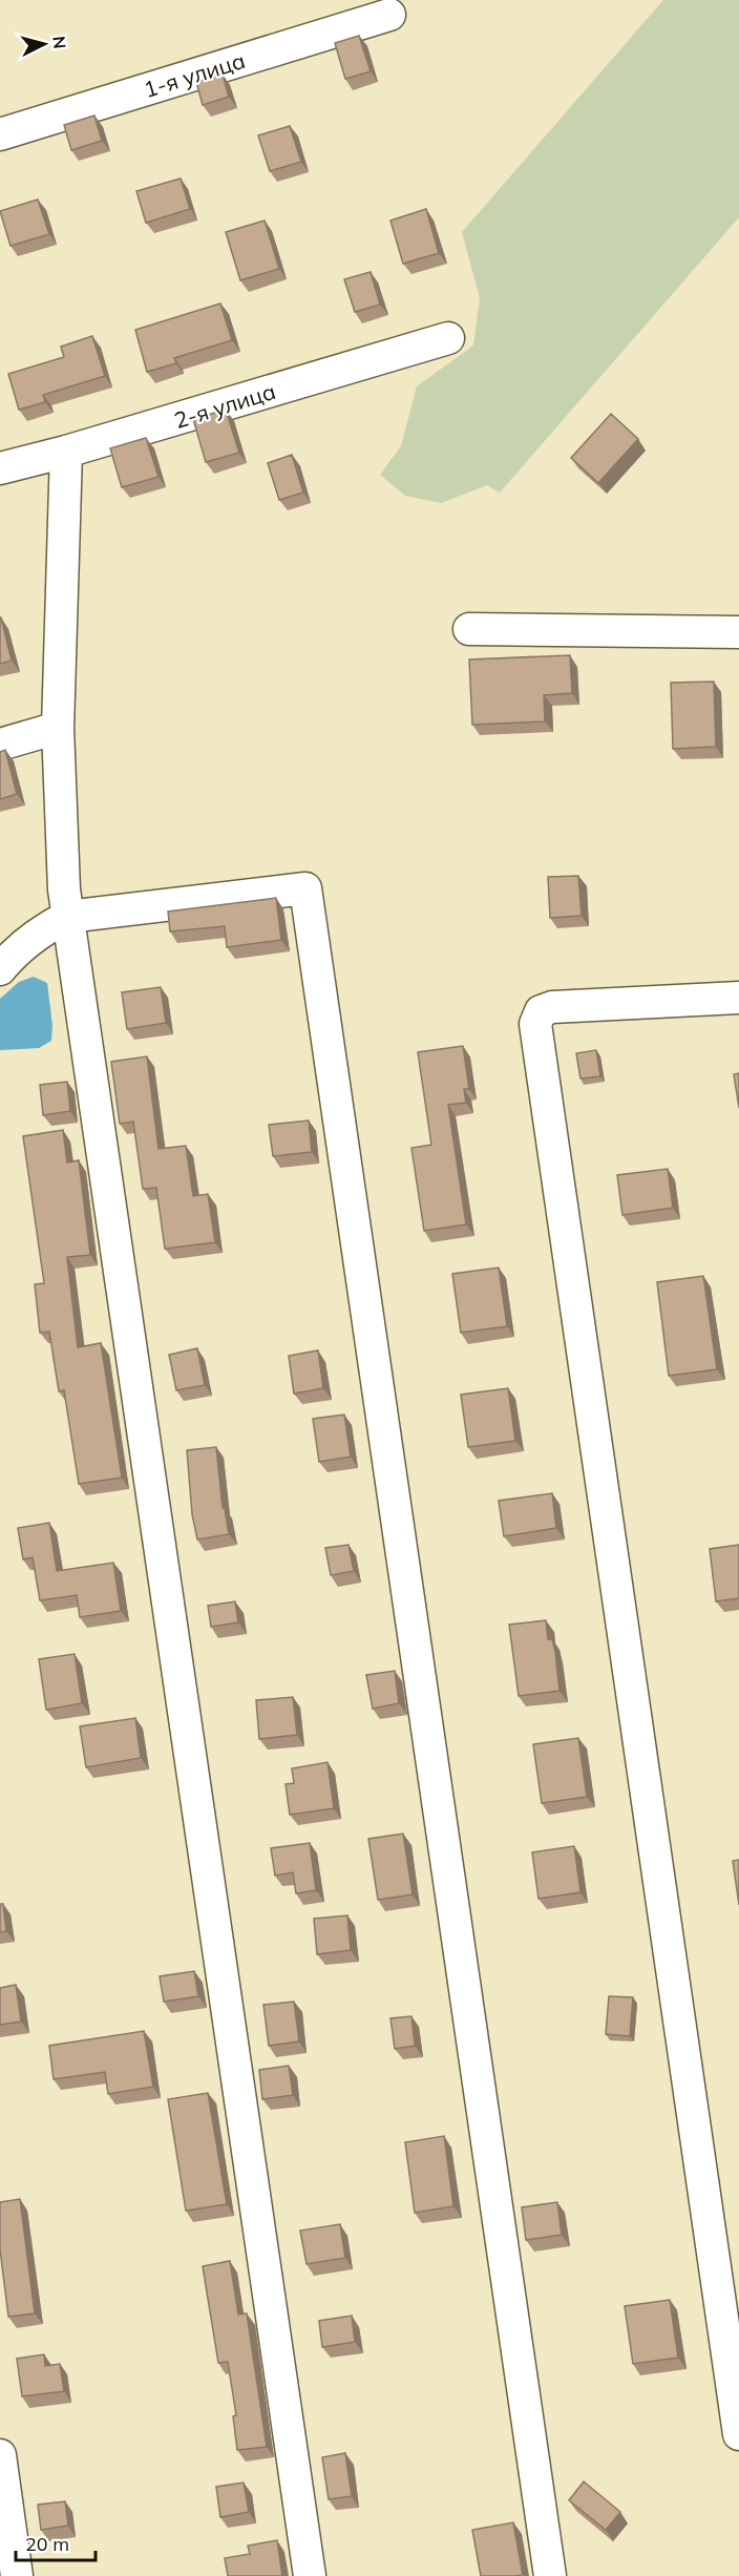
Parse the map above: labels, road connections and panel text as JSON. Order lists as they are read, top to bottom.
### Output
{
  "streets": {
    "street": ["1-я улица", "2-я улица"]
  },
  "scale_bar": "20 m",
  "north": "right"
}
